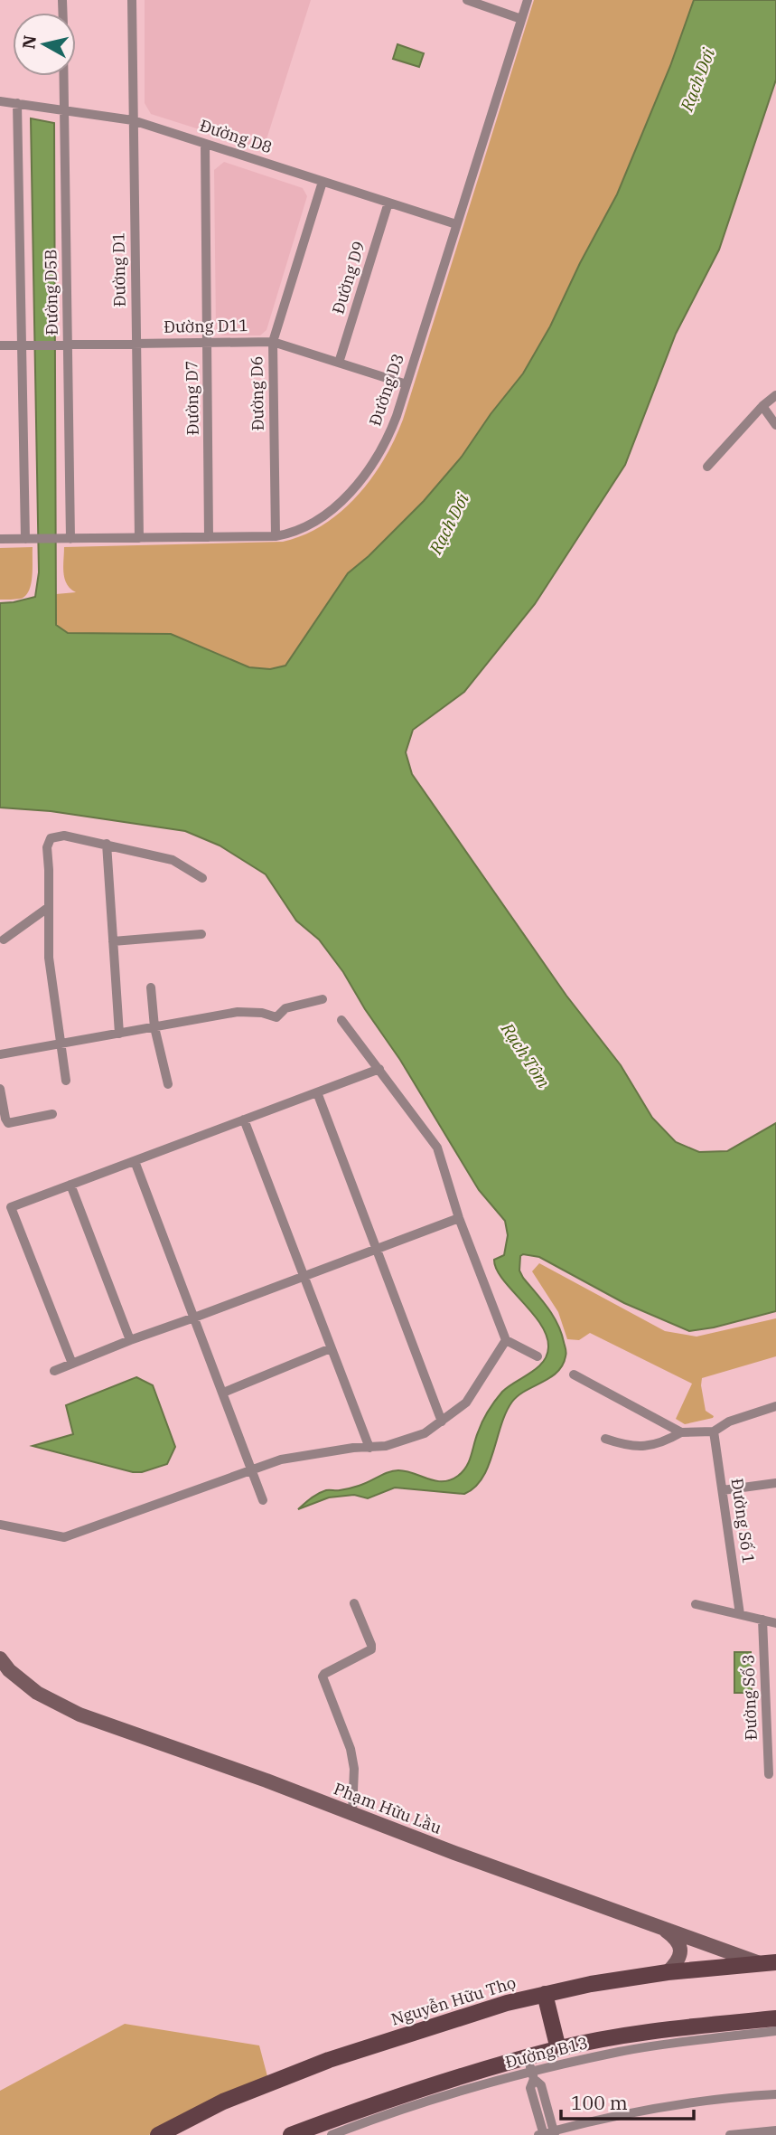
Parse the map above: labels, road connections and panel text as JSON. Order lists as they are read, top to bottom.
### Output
{
  "streets": {
    "main road": ["Phạm Hữu Lầu", "Nguyễn Hữu Thọ"],
    "street": [
      "Đường D8",
      "Đường D1",
      "Đường D9",
      "Đường D5B",
      "Đường D11",
      "Đường D3",
      "Đường D6",
      "Đường D7",
      "Đường Số 1",
      "Đường Số 3",
      "Đường B13"
    ]
  },
  "crossings": [
    ["Đường D8", "Đường D1"],
    ["Đường D8", "Đường D9"],
    ["Đường D8", "Đường D5B"],
    ["Đường D8", "Đường D3"],
    ["Đường D8", "Đường D6"],
    ["Đường D8", "Đường D7"],
    ["Đường D1", "Đường D11"],
    ["Đường D1", "Đường D3"],
    ["Đường D9", "Đường D11"],
    ["Đường D5B", "Đường D11"],
    ["Đường D5B", "Đường D3"],
    ["Đường D11", "Đường D3"],
    ["Đường D11", "Đường D6"],
    ["Đường D11", "Đường D7"],
    ["Đường D3", "Đường D6"],
    ["Đường D3", "Đường D7"],
    ["Phạm Hữu Lầu", "Nguyễn Hữu Thọ"]
  ],
  "water": ["Rạch Dơi", "Rạch Tôm"],
  "scale_bar": "100 m",
  "north": "left"
}
